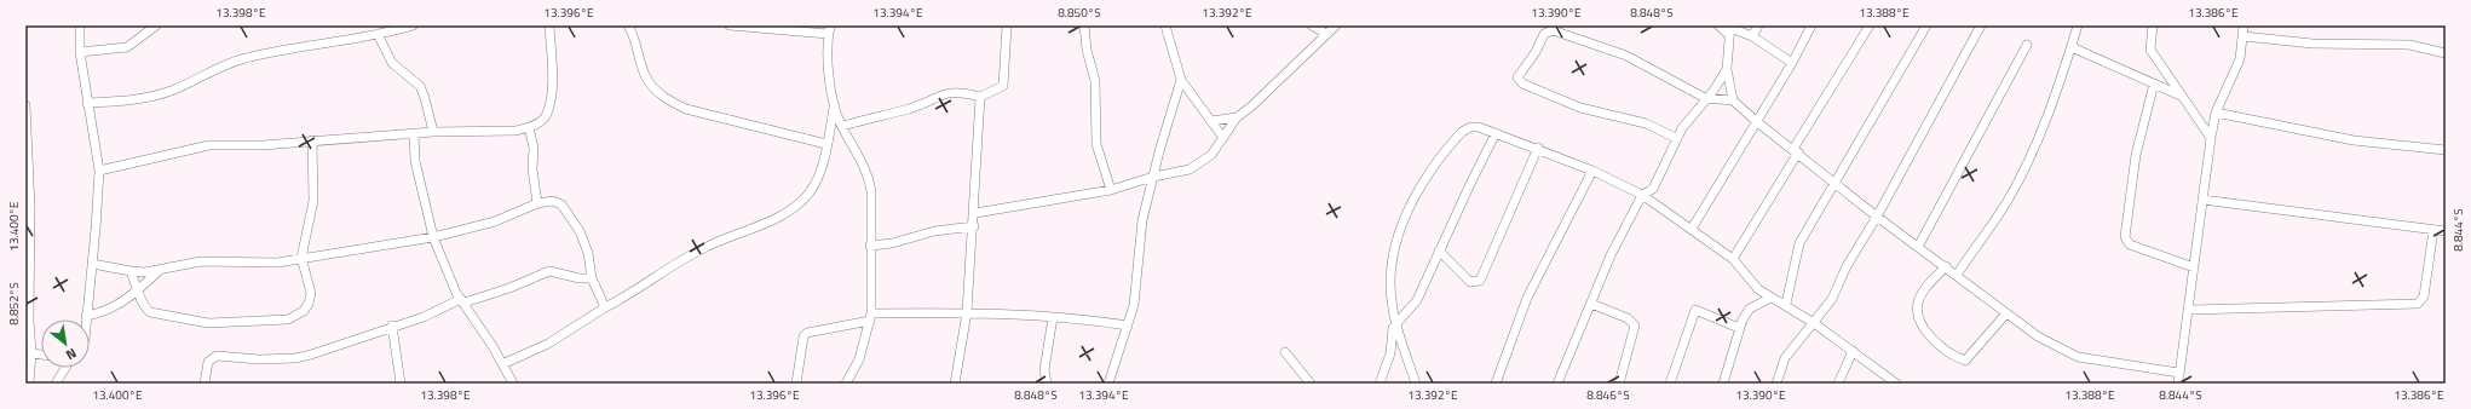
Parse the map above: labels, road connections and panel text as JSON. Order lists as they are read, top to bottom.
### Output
{
  "north": "bottom right",
  "coordinates": [
    "13.398°E",
    "13.396°E",
    "13.394°E",
    "8.850°S",
    "13.392°E",
    "13.390°E",
    "8.848°S",
    "13.388°E",
    "13.386°E",
    "13.400°E",
    "8.844°S",
    "8.852°S",
    "8.846°S"
  ]
}
